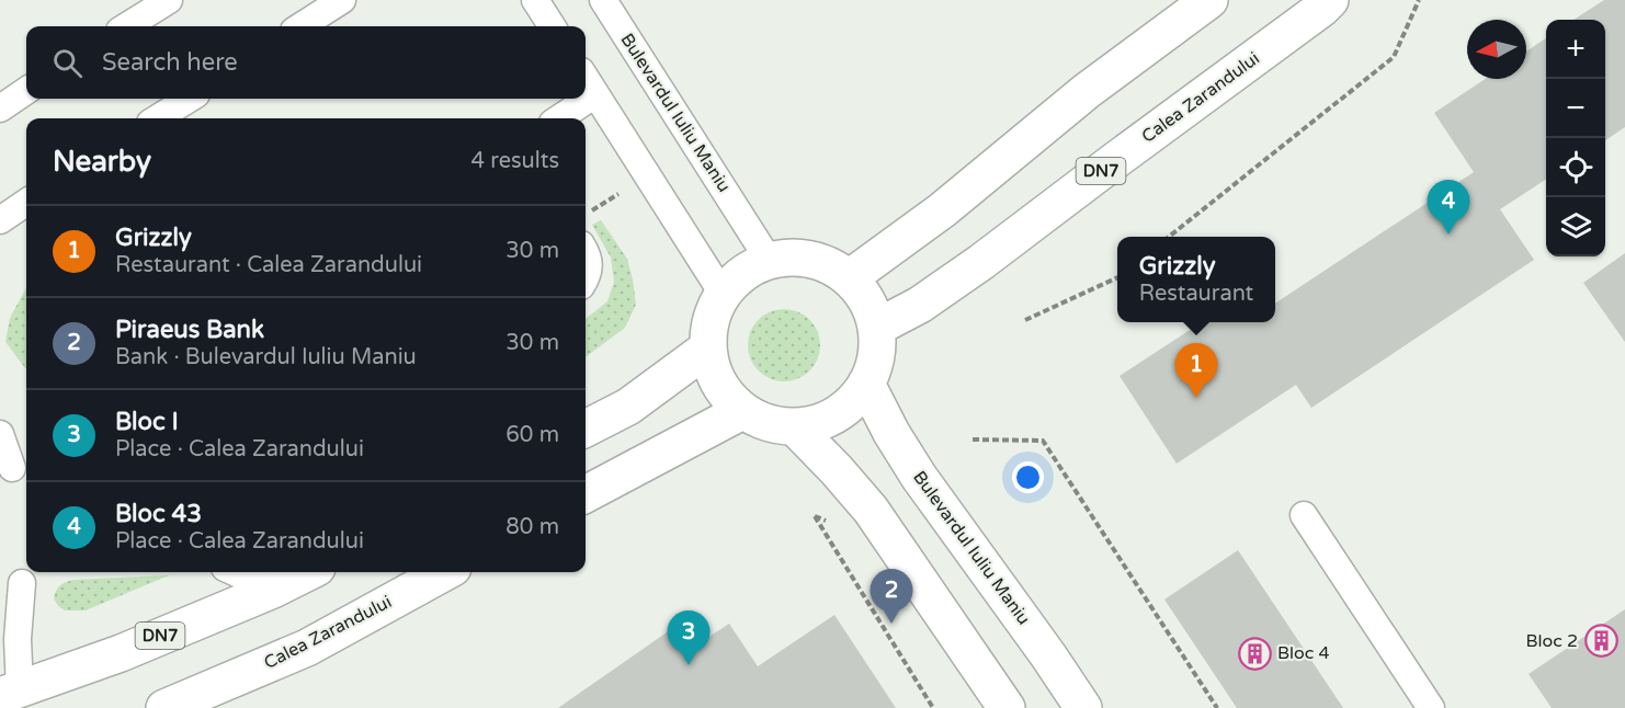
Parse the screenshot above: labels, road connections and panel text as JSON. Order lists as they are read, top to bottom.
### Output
{
  "streets": {
    "main road": ["Calea Zarandului", "Bulevardul Iuliu Maniu", "DN7"]
  },
  "crossings": [
    ["Calea Zarandului", "Bulevardul Iuliu Maniu"]
  ],
  "places": {
    "building": ["Bloc 2", "Bloc 4"]
  },
  "north": "left",
  "page": {
    "map_buttons": ["+", "−"],
    "search": "Search here",
    "heading": ["Nearby", "4 results"],
    "pins": [
      "4",
      "1",
      "2",
      "3"
    ],
    "list": [
      {
        "mark": "1",
        "name": "Grizzly",
        "note": "Restaurant · Calea Zarandului",
        "value": "30 m"
      },
      {
        "mark": "2",
        "name": "Piraeus Bank",
        "note": "Bank · Bulevardul Iuliu Maniu",
        "value": "30 m"
      },
      {
        "mark": "3",
        "name": "Bloc I",
        "note": "Place · Calea Zarandului",
        "value": "60 m"
      },
      {
        "mark": "4",
        "name": "Bloc 43",
        "note": "Place · Calea Zarandului",
        "value": "80 m"
      }
    ],
    "popup": ["Grizzly", "Restaurant"]
  }
}
